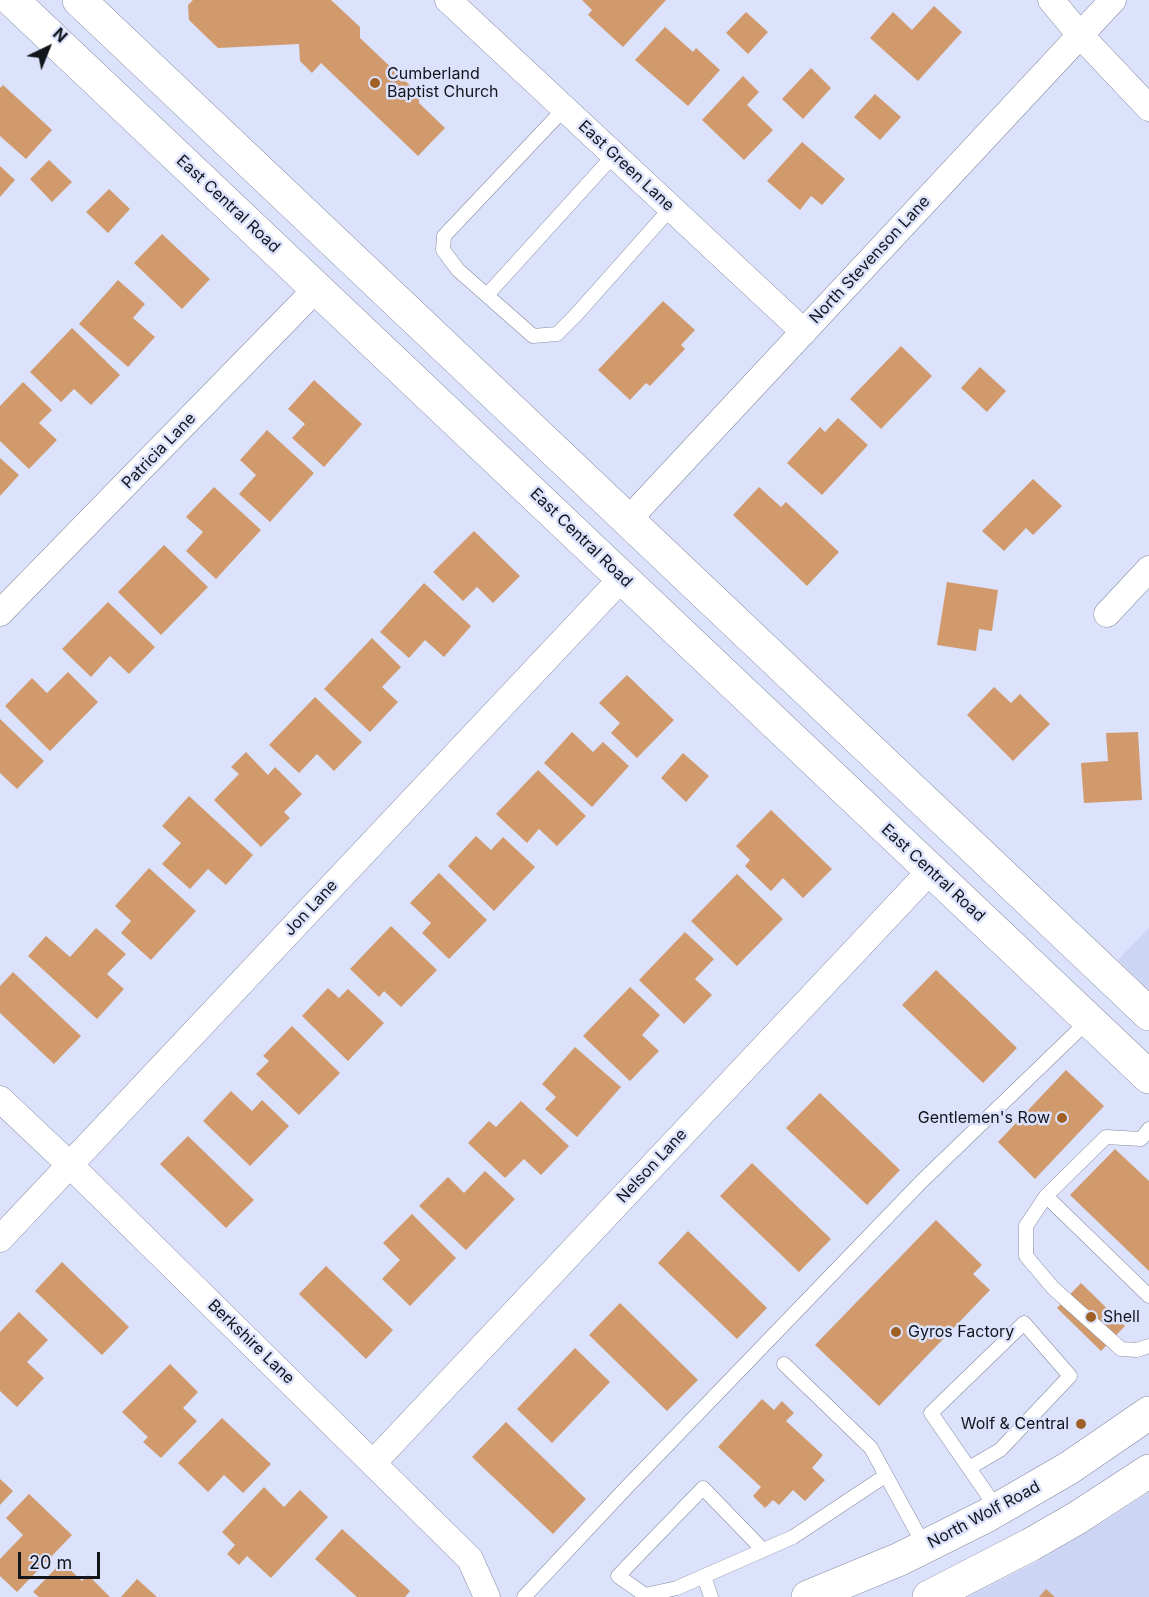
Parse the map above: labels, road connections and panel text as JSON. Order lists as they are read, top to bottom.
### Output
{
  "streets": {
    "main road": ["East Central Road", "North Wolf Road"],
    "street": [
      "East Green Lane",
      "North Stevenson Lane",
      "Patricia Lane",
      "Jon Lane",
      "Nelson Lane",
      "Berkshire Lane"
    ]
  },
  "crossings": [
    ["East Green Lane", "North Stevenson Lane"],
    ["East Central Road", "Patricia Lane"],
    ["East Central Road", "Jon Lane"],
    ["East Central Road", "Nelson Lane"],
    ["Jon Lane", "Berkshire Lane"],
    ["Nelson Lane", "Berkshire Lane"]
  ],
  "places": [
    "Cumberland Baptist Church",
    "Gentlemen's Row",
    "Shell",
    "Gyros Factory",
    "Wolf & Central"
  ],
  "scale_bar": "20 m",
  "north": "top right"
}
